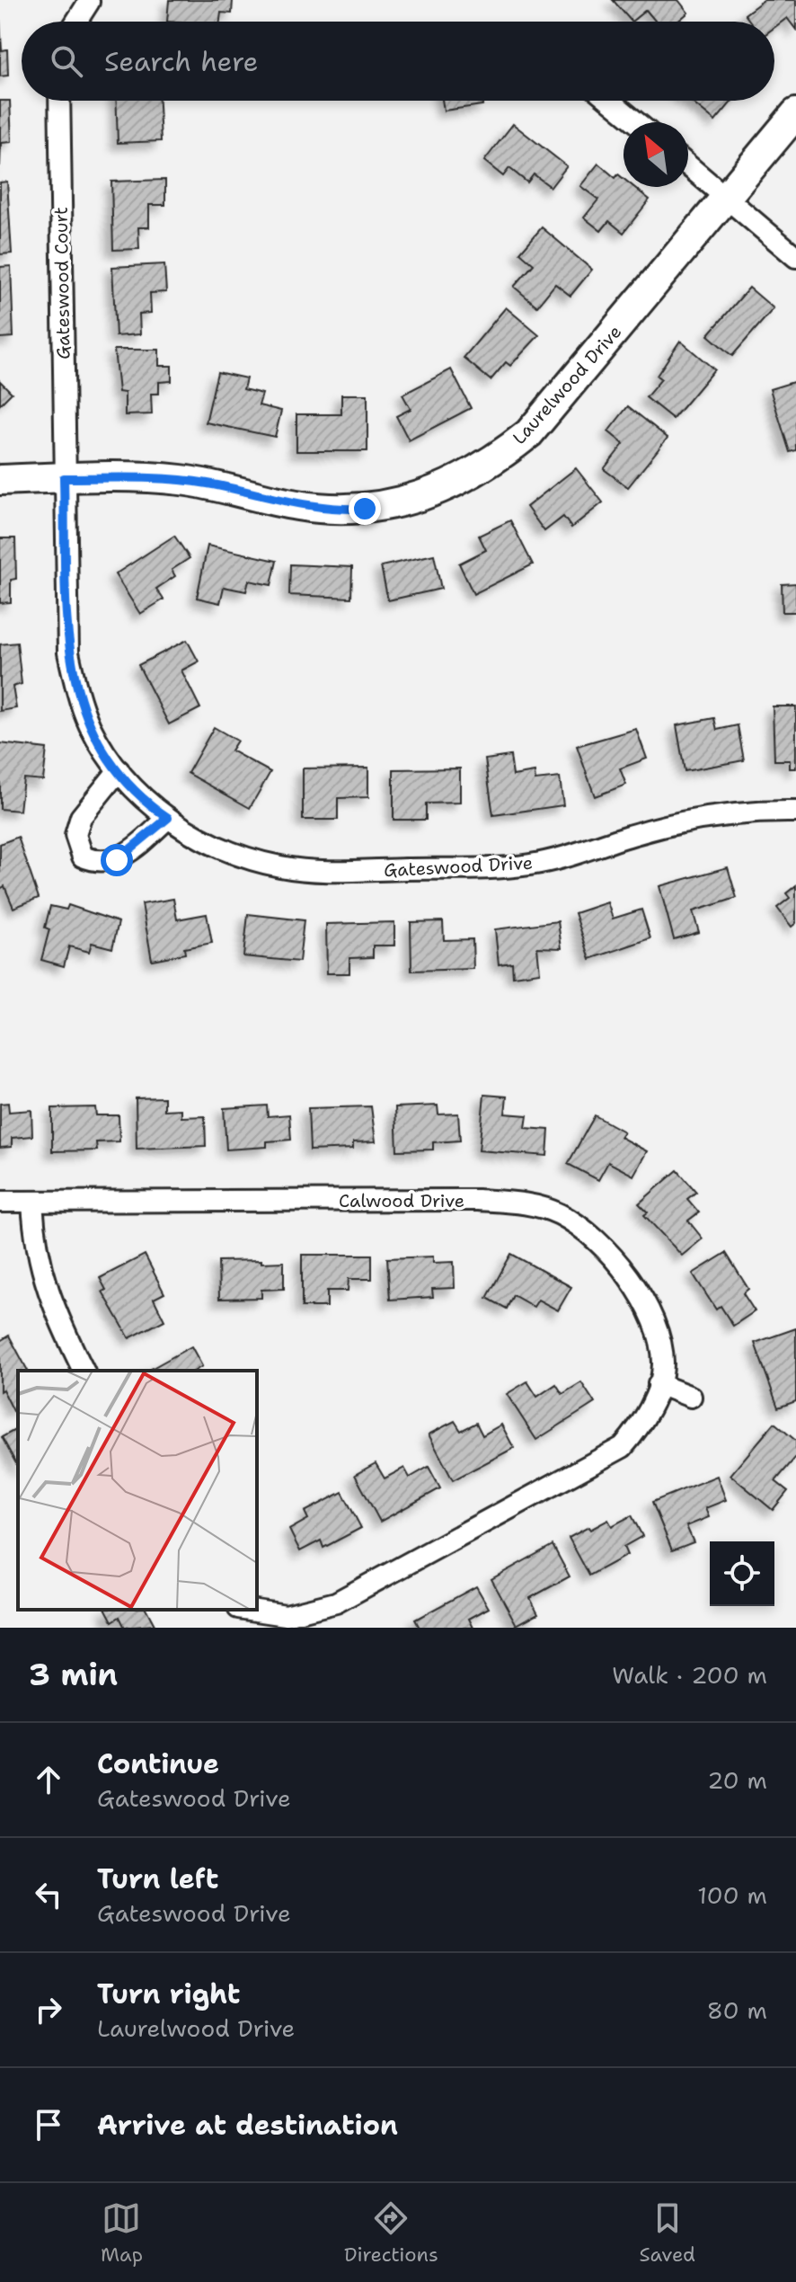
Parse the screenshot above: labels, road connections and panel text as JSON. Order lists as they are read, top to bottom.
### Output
{
  "streets": {
    "street": [
      "Gateswood Court",
      "Laurelwood Drive",
      "Gateswood Drive",
      "Calwood Drive"
    ]
  },
  "crossings": [
    ["Gateswood Court", "Laurelwood Drive"],
    ["Gateswood Court", "Gateswood Drive"],
    ["Laurelwood Drive", "Gateswood Drive"]
  ],
  "north": "top left",
  "page": {
    "search": "Search here",
    "heading": ["3 min", "Walk · 200 m"],
    "list": [
      ["Continue", "Gateswood Drive", "20 m"],
      ["Turn left", "Gateswood Drive", "100 m"],
      ["Turn right", "Laurelwood Drive", "80 m"],
      "Arrive at destination"
    ],
    "nav": ["Map", "Directions", "Saved"]
  }
}
